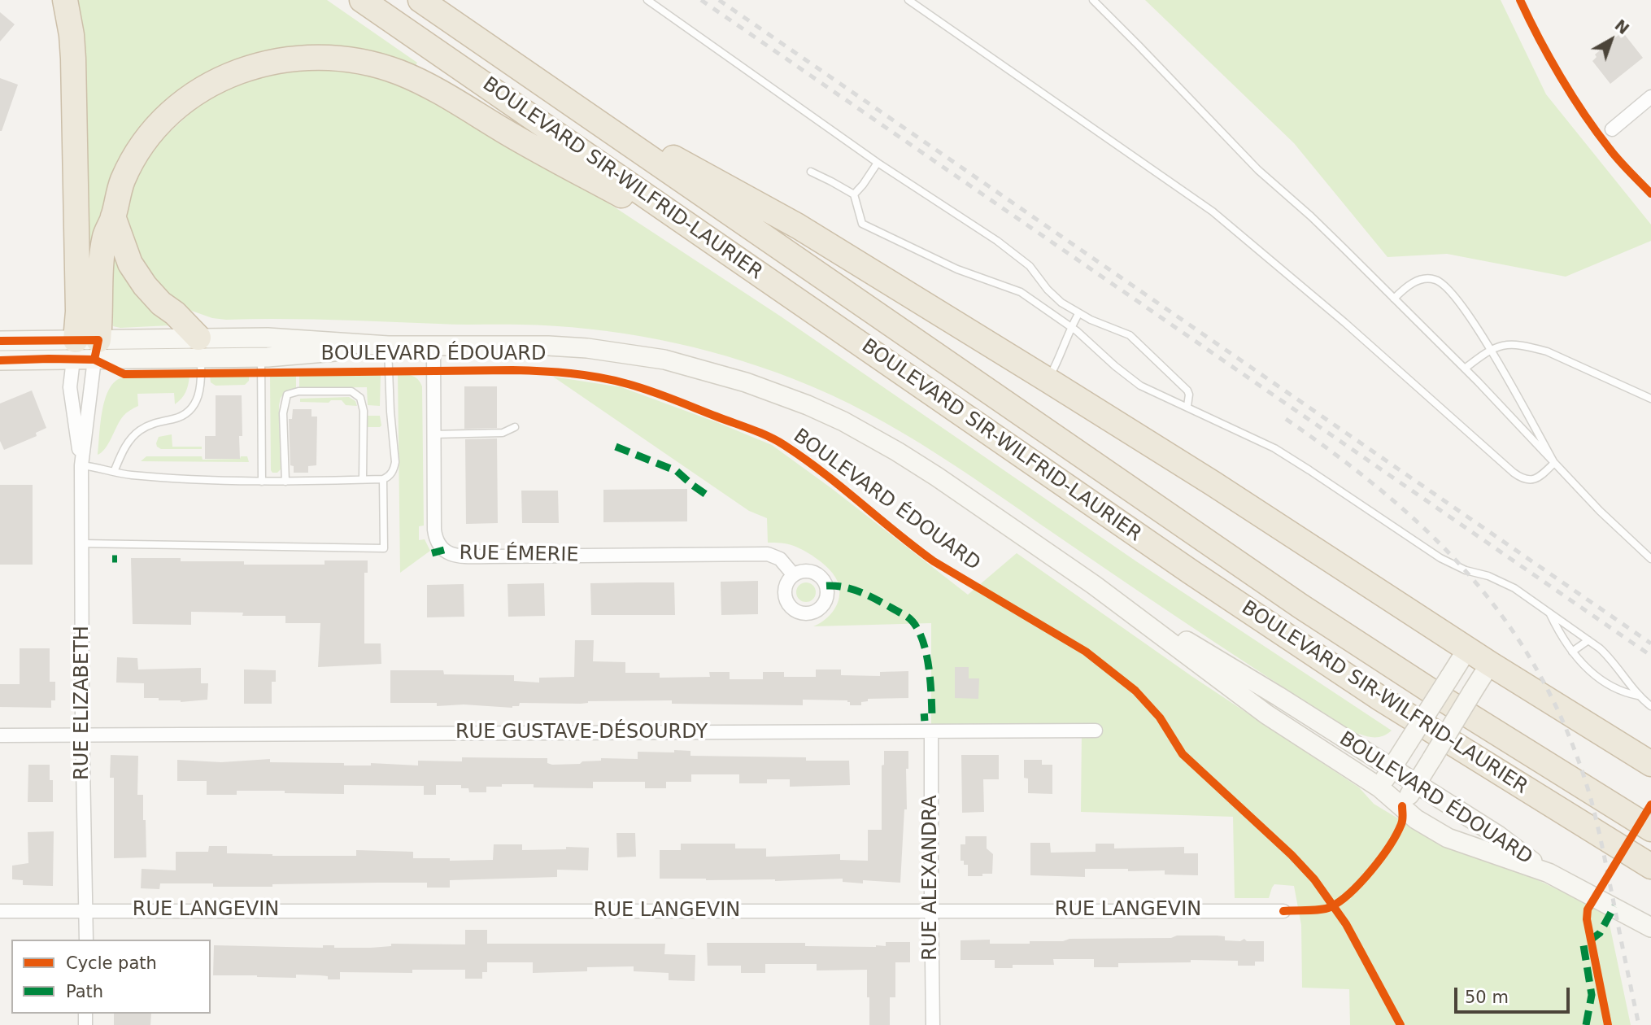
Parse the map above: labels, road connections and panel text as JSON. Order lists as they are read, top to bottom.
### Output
{
  "streets": {
    "highway": ["BOULEVARD SIR-WILFRID-LAURIER"],
    "street": [
      "BOULEVARD ÉDOUARD",
      "RUE ÉMERIE",
      "RUE ELIZABETH",
      "RUE GUSTAVE-DÉSOURDY",
      "RUE ALEXANDRA",
      "RUE LANGEVIN"
    ]
  },
  "crossings": [
    ["BOULEVARD ÉDOUARD", "RUE ÉMERIE"],
    ["BOULEVARD ÉDOUARD", "RUE ELIZABETH"],
    ["RUE ELIZABETH", "RUE GUSTAVE-DÉSOURDY"],
    ["RUE ELIZABETH", "RUE LANGEVIN"],
    ["RUE GUSTAVE-DÉSOURDY", "RUE ALEXANDRA"],
    ["RUE ALEXANDRA", "RUE LANGEVIN"]
  ],
  "legend": ["Cycle path", "Path"],
  "scale_bar": "50 m",
  "north": "top right"
}
